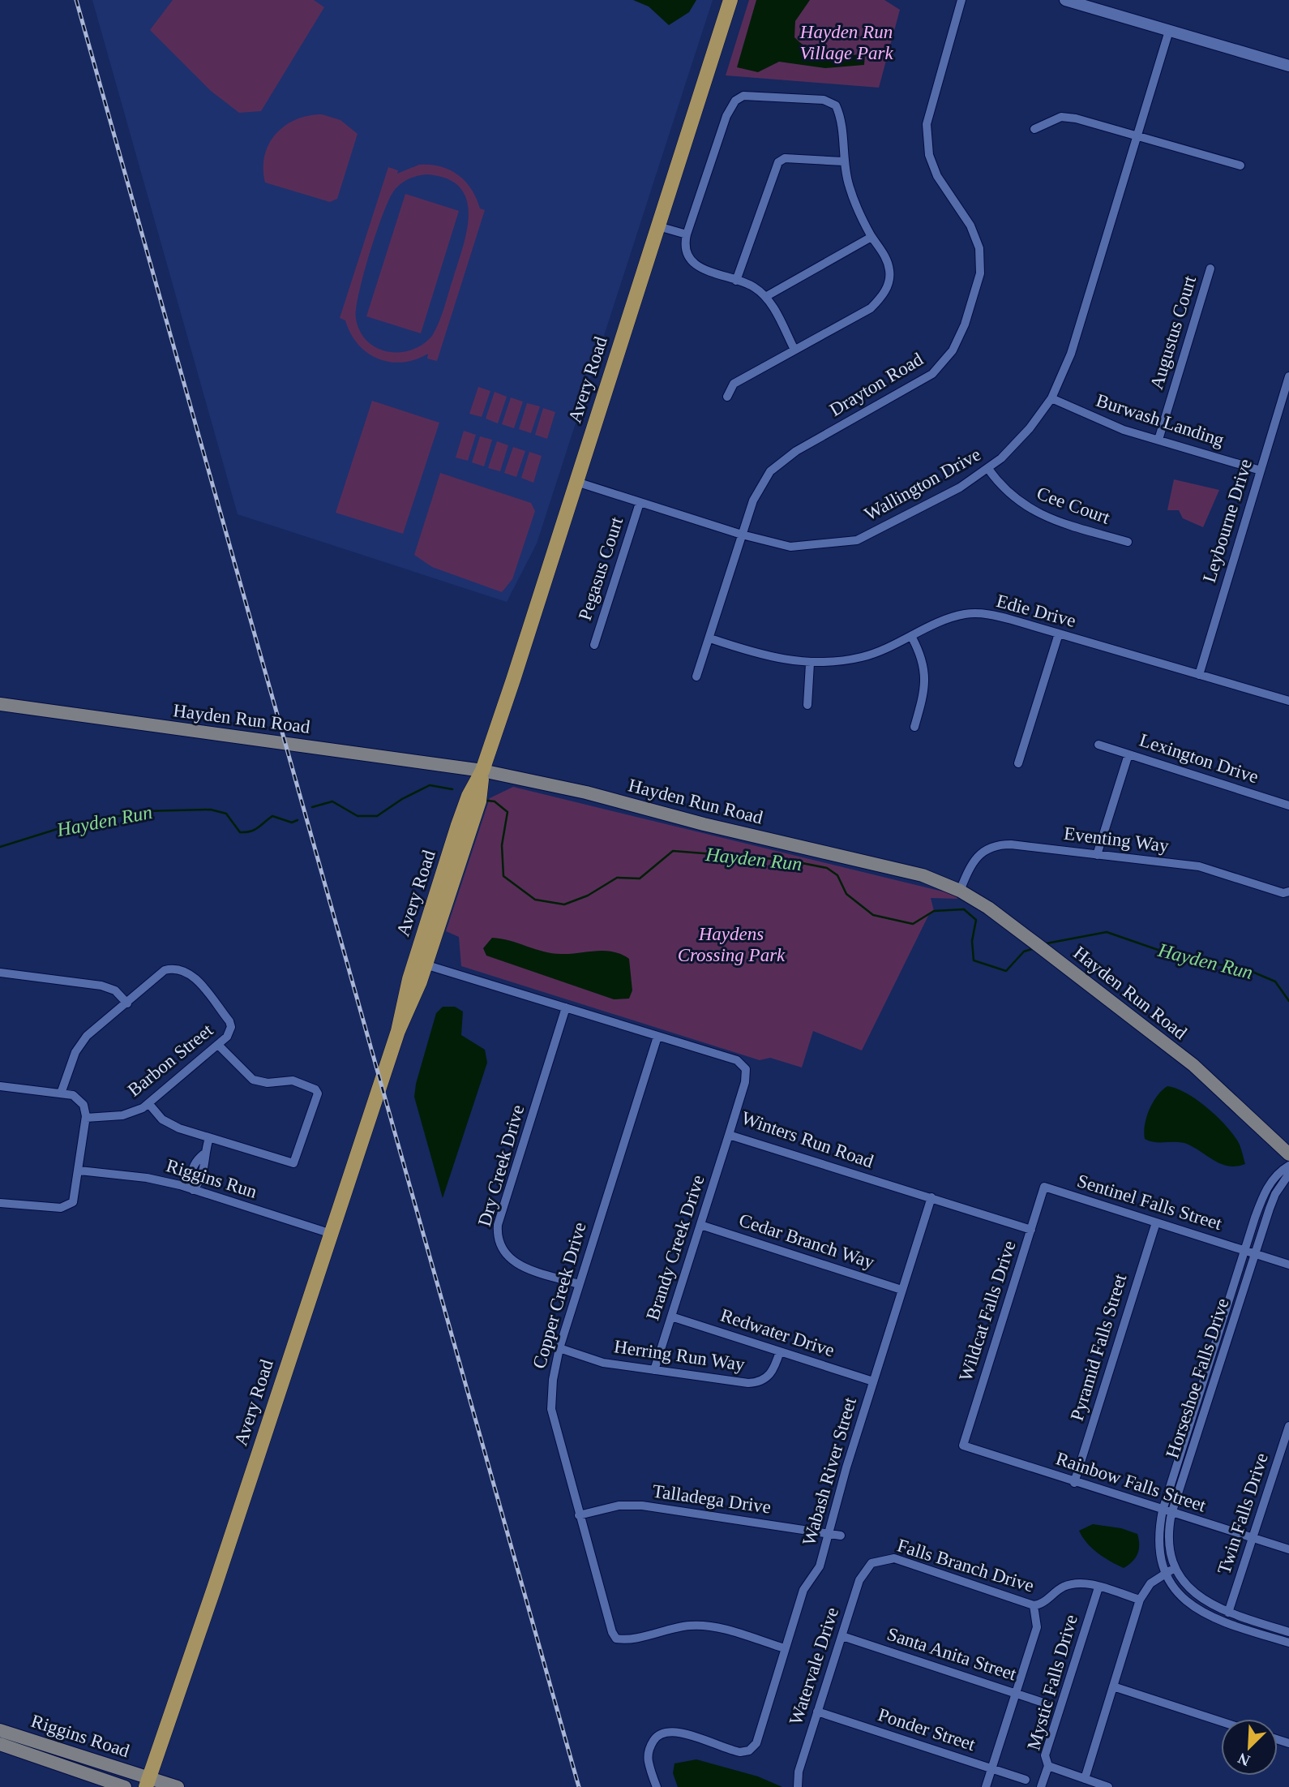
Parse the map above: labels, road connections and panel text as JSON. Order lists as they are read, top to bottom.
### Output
{
  "streets": {
    "main road": ["Avery Road", "Hayden Run Road", "Riggins Road"],
    "street": [
      "Augustus Court",
      "Drayton Road",
      "Burwash Landing",
      "Wallington Drive",
      "Cee Court",
      "Leybourne Drive",
      "Pegasus Court",
      "Edie Drive",
      "Lexington Drive",
      "Eventing Way",
      "Barbon Street",
      "Winters Run Road",
      "Dry Creek Drive",
      "Riggins Run",
      "Sentinel Falls Street",
      "Cedar Branch Way",
      "Brandy Creek Drive",
      "Copper Creek Drive",
      "Wildcat Falls Drive",
      "Redwater Drive",
      "Pyramid Falls Street",
      "Herring Run Way",
      "Horseshoe Falls Drive",
      "Wabash River Street",
      "Rainbow Falls Street",
      "Talladega Drive",
      "Twin Falls Drive",
      "Falls Branch Drive",
      "Santa Anita Street",
      "Watervale Drive",
      "Mystic Falls Drive",
      "Ponder Street"
    ]
  },
  "crossings": [
    ["Augustus Court", "Burwash Landing"],
    ["Avery Road", "Wallington Drive"],
    ["Avery Road", "Hayden Run Road"],
    ["Avery Road", "Winters Run Road"],
    ["Avery Road", "Riggins Run"],
    ["Avery Road", "Riggins Road"],
    ["Drayton Road", "Wallington Drive"],
    ["Drayton Road", "Edie Drive"],
    ["Burwash Landing", "Wallington Drive"],
    ["Burwash Landing", "Leybourne Drive"],
    ["Wallington Drive", "Cee Court"],
    ["Wallington Drive", "Pegasus Court"],
    ["Leybourne Drive", "Edie Drive"],
    ["Hayden Run Road", "Eventing Way"],
    ["Winters Run Road", "Dry Creek Drive"],
    ["Winters Run Road", "Brandy Creek Drive"],
    ["Winters Run Road", "Copper Creek Drive"],
    ["Winters Run Road", "Wildcat Falls Drive"],
    ["Winters Run Road", "Wabash River Street"],
    ["Dry Creek Drive", "Copper Creek Drive"],
    ["Sentinel Falls Street", "Wildcat Falls Drive"],
    ["Sentinel Falls Street", "Pyramid Falls Street"],
    ["Sentinel Falls Street", "Horseshoe Falls Drive"],
    ["Cedar Branch Way", "Brandy Creek Drive"],
    ["Cedar Branch Way", "Wabash River Street"],
    ["Brandy Creek Drive", "Redwater Drive"],
    ["Brandy Creek Drive", "Herring Run Way"],
    ["Copper Creek Drive", "Herring Run Way"],
    ["Copper Creek Drive", "Wabash River Street"],
    ["Copper Creek Drive", "Talladega Drive"],
    ["Wildcat Falls Drive", "Rainbow Falls Street"],
    ["Redwater Drive", "Herring Run Way"],
    ["Redwater Drive", "Wabash River Street"],
    ["Pyramid Falls Street", "Rainbow Falls Street"],
    ["Horseshoe Falls Drive", "Rainbow Falls Street"],
    ["Wabash River Street", "Talladega Drive"],
    ["Rainbow Falls Street", "Twin Falls Drive"],
    ["Falls Branch Drive", "Watervale Drive"],
    ["Falls Branch Drive", "Mystic Falls Drive"],
    ["Santa Anita Street", "Watervale Drive"],
    ["Watervale Drive", "Ponder Street"]
  ],
  "water": ["Hayden Run"],
  "parks": ["Hayden Run Village Park", "Haydens Crossing Park"],
  "north": "bottom left"
}
